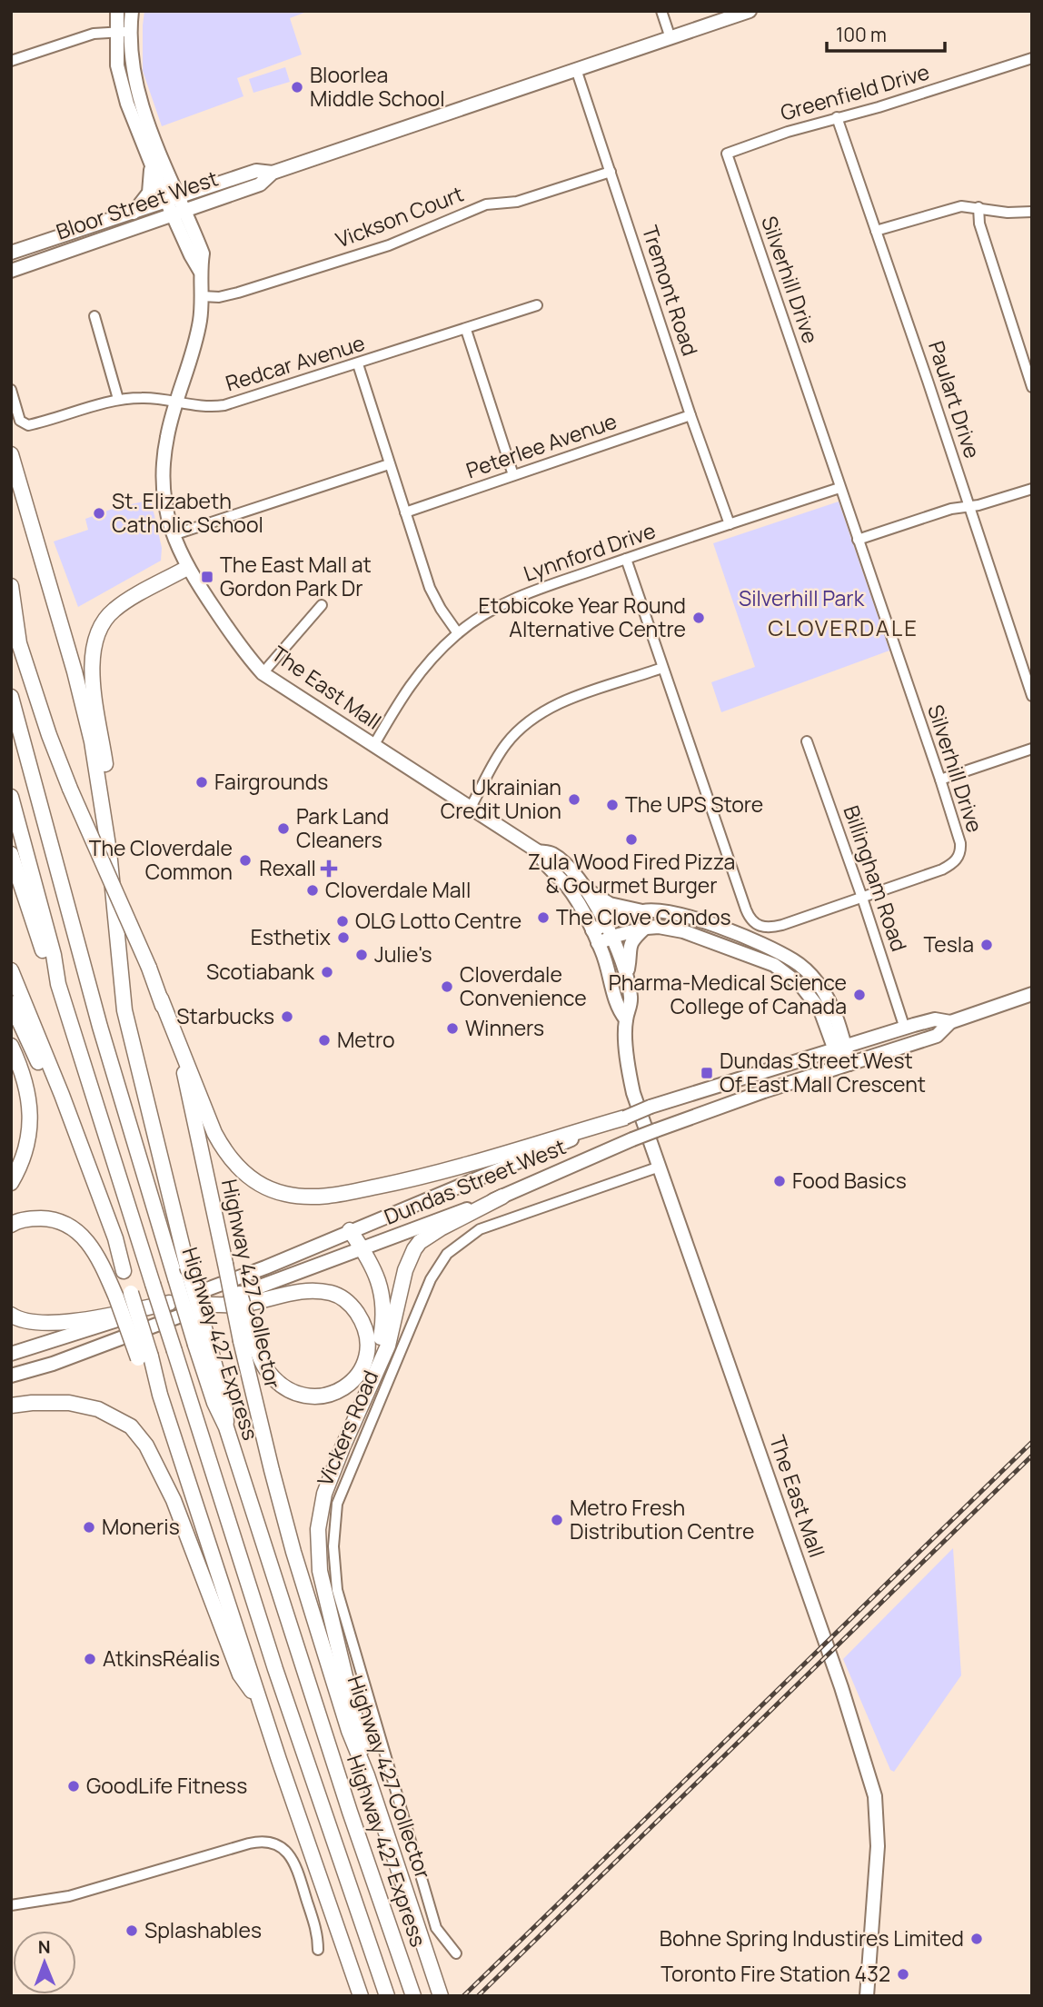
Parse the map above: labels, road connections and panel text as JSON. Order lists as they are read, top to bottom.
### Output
{
  "streets": {
    "highway": ["Highway 427 Collector", "Highway 427 Express"],
    "main road": ["Bloor Street West", "The East Mall", "Dundas Street West"],
    "street": [
      "Greenfield Drive",
      "Vickson Court",
      "Silverhill Drive",
      "Tremont Road",
      "Redcar Avenue",
      "Paulart Drive",
      "Peterlee Avenue",
      "Lynnford Drive",
      "Billingham Road",
      "Vickers Road"
    ]
  },
  "crossings": [
    ["Greenfield Drive", "Silverhill Drive"],
    ["Greenfield Drive", "Paulart Drive"],
    ["Bloor Street West", "Tremont Road"],
    ["Bloor Street West", "The East Mall"],
    ["Vickson Court", "Tremont Road"],
    ["Vickson Court", "The East Mall"],
    ["Silverhill Drive", "Lynnford Drive"],
    ["Silverhill Drive", "Billingham Road"],
    ["Tremont Road", "Peterlee Avenue"],
    ["Tremont Road", "Lynnford Drive"],
    ["Redcar Avenue", "The East Mall"],
    ["Lynnford Drive", "The East Mall"],
    ["The East Mall", "Vickers Road"],
    ["Billingham Road", "Dundas Street West"]
  ],
  "districts": ["CLOVERDALE"],
  "parks": ["Silverhill Park"],
  "places": {
    "other": [
      "Bloorlea Middle School",
      "St. Elizabeth Catholic School",
      "Etobicoke Year Round Alternative Centre",
      "Fairgrounds",
      "Ukrainian Credit Union",
      "The UPS Store",
      "Park Land Cleaners",
      "Zula Wood Fired Pizza & Gourmet Burger",
      "The Cloverdale Common",
      "Cloverdale Mall",
      "The Clove Condos",
      "OLG Lotto Centre",
      "Esthetix",
      "Tesla",
      "Julie's",
      "Scotiabank",
      "Cloverdale Convenience",
      "Pharma-Medical Science College of Canada",
      "Starbucks",
      "Winners",
      "Metro",
      "Food Basics",
      "Metro Fresh Distribution Centre",
      "Moneris",
      "AtkinsRéalis",
      "GoodLife Fitness",
      "Splashables",
      "Bohne Spring Industires Limited",
      "Toronto Fire Station 432"
    ],
    "transit": ["The East Mall at Gordon Park Dr", "Dundas Street West Of East Mall Crescent"],
    "health": ["Rexall"]
  },
  "scale_bar": "100 m",
  "north": "top"
}
